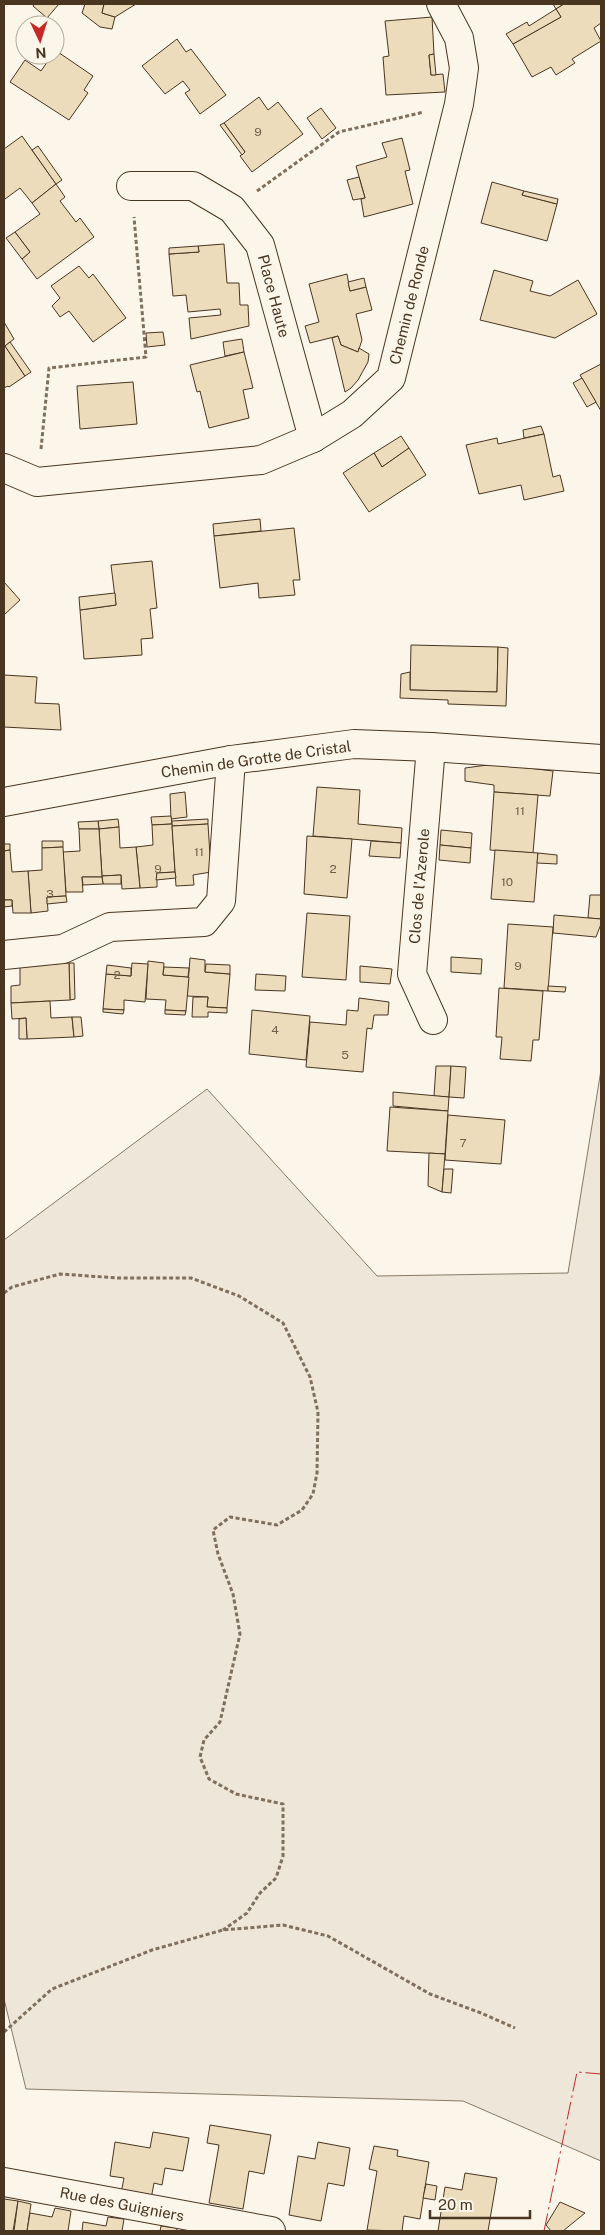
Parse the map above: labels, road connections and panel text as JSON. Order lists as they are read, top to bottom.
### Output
{
  "streets": {
    "street": [
      "Place Haute",
      "Chemin de Ronde",
      "Chemin de Grotte de Cristal",
      "Clos de l'Azerole",
      "Rue des Guigniers"
    ]
  },
  "crossings": [
    ["Place Haute", "Chemin de Ronde"],
    ["Chemin de Grotte de Cristal", "Clos de l'Azerole"]
  ],
  "house_numbers": [
    "9",
    "11",
    "11",
    "9",
    "2",
    "10",
    "3",
    "9",
    "2",
    "4",
    "5",
    "7"
  ],
  "scale_bar": "20 m",
  "north": "bottom"
}
